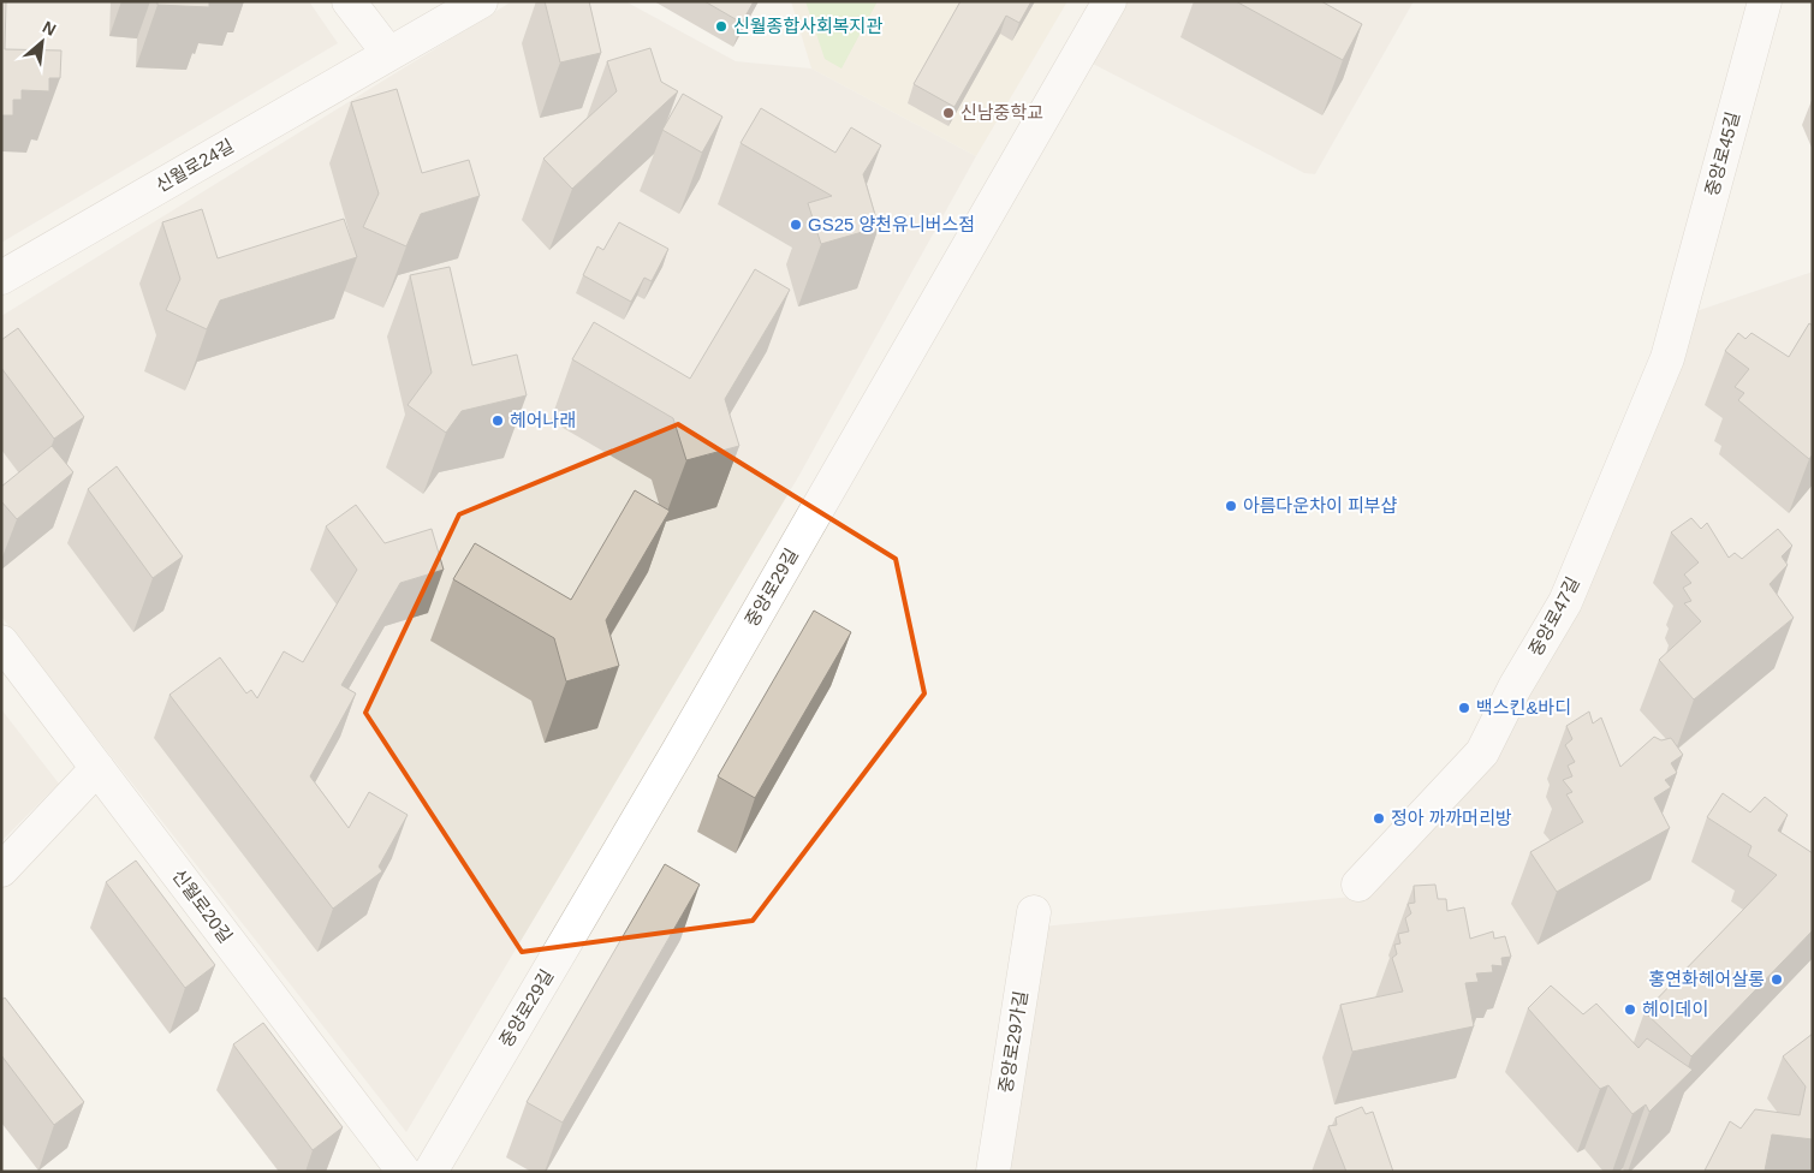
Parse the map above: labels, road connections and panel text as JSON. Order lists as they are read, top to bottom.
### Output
{
  "streets": {
    "street": [
      "중앙로45길",
      "신월로24길",
      "중앙로29길",
      "중앙로47길",
      "신월로20길",
      "중앙로29가길"
    ]
  },
  "crossings": [
    ["중앙로45길", "중앙로47길"]
  ],
  "places": [
    "신월종합사회복지관",
    "신남중학교",
    "GS25 양천유니버스점",
    "헤어나래",
    "아름다운차이 피부샵",
    "백스킨&바디",
    "정아 까까머리방",
    "홍연화헤어살롱",
    "헤이데이"
  ],
  "north": "top right"
}
